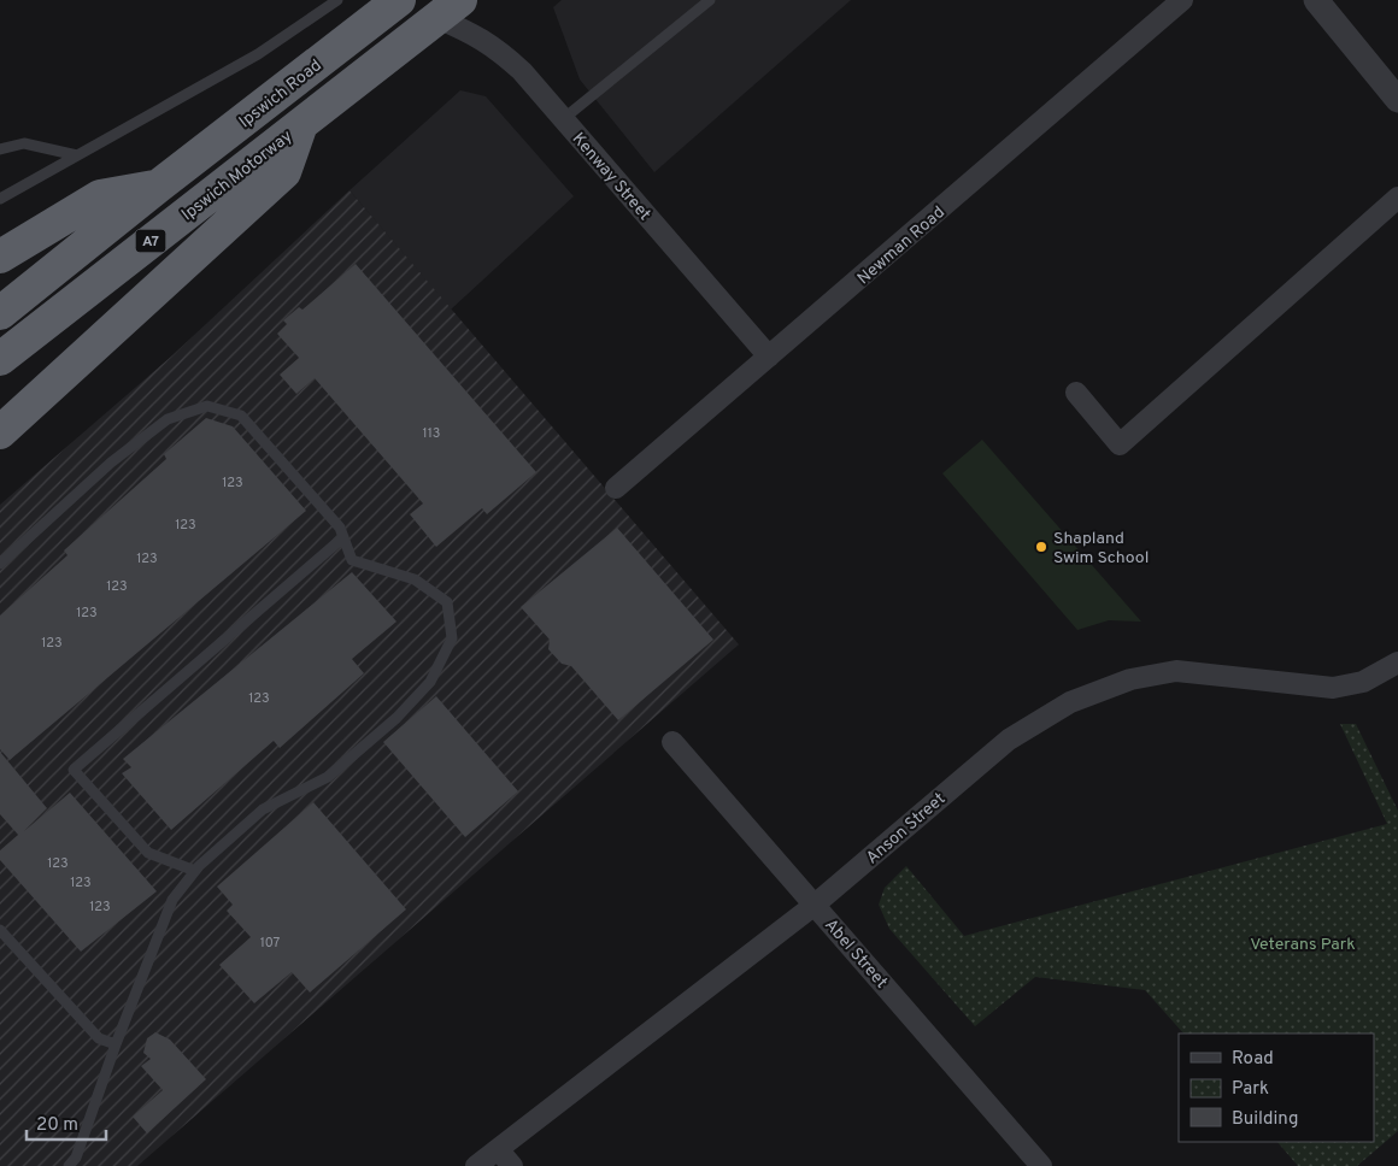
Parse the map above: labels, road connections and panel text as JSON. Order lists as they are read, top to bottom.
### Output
{
  "streets": {
    "highway": ["Ipswich Road", "Ipswich Motorway", "A7"],
    "street": [
      "Kenway Street",
      "Newman Road",
      "Anson Street",
      "Abel Street"
    ]
  },
  "crossings": [
    ["Ipswich Road", "A7"],
    ["Ipswich Motorway", "A7"],
    ["Kenway Street", "A7"],
    ["Kenway Street", "Newman Road"],
    ["Anson Street", "Abel Street"]
  ],
  "parks": ["Veterans Park"],
  "places": ["Shapland Swim School"],
  "house_numbers": [
    "113",
    "123",
    "123",
    "123",
    "123",
    "123",
    "123",
    "123",
    "123",
    "123",
    "123",
    "107"
  ],
  "legend": ["Road", "Park", "Building"],
  "scale_bar": "20 m"
}
